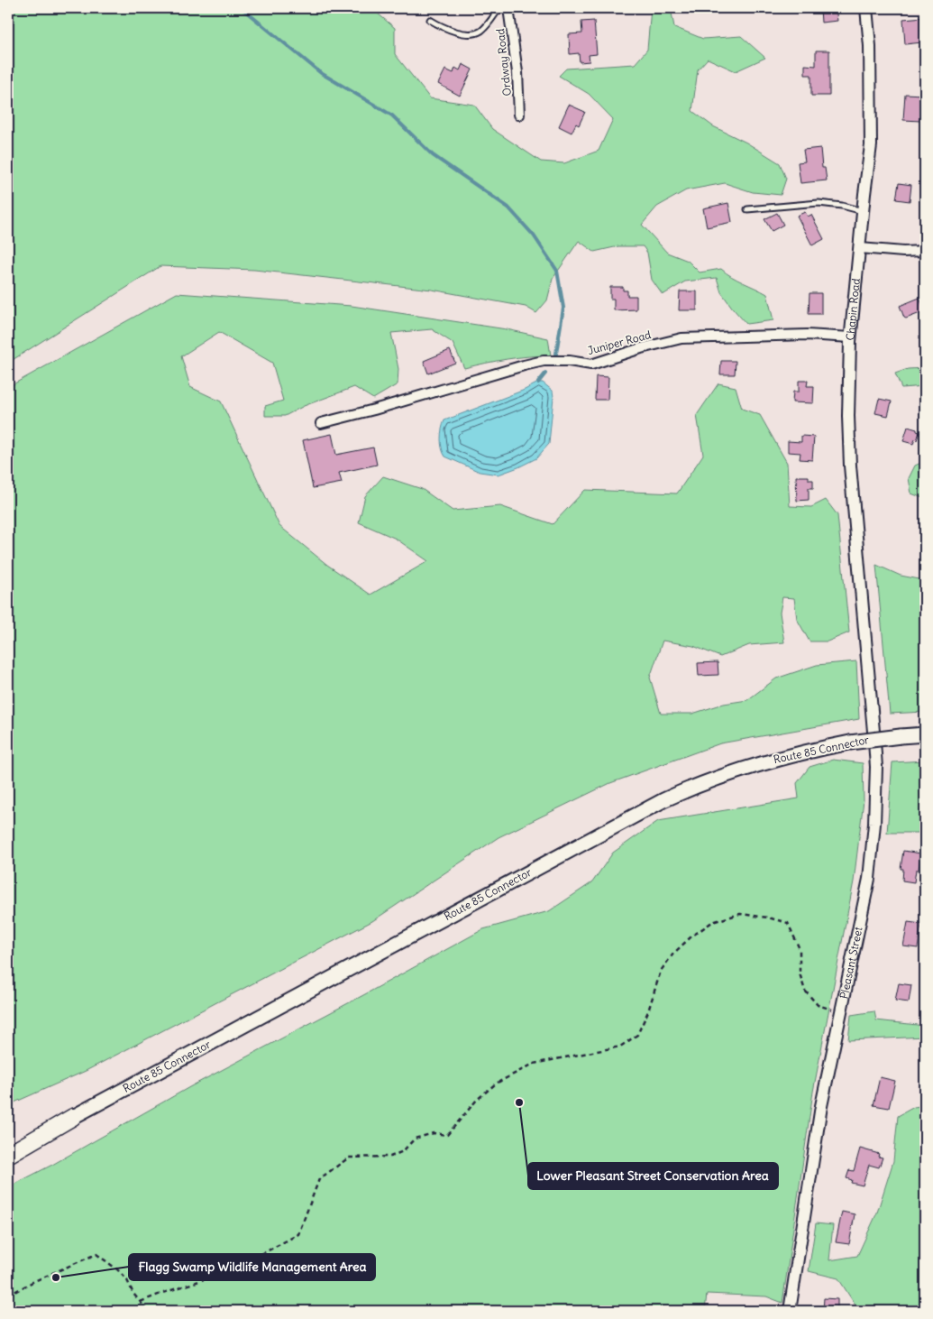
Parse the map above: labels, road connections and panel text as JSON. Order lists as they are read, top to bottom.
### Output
{
  "streets": {
    "highway": ["Route 85 Connector"],
    "street": [
      "Ordway Road",
      "Chapin Road",
      "Juniper Road",
      "Pleasant Street"
    ]
  },
  "crossings": [
    ["Chapin Road", "Juniper Road"],
    ["Chapin Road", "Pleasant Street"]
  ],
  "places": ["Lower Pleasant Street Conservation Area", "Flagg Swamp Wildlife Management Area"]
}
